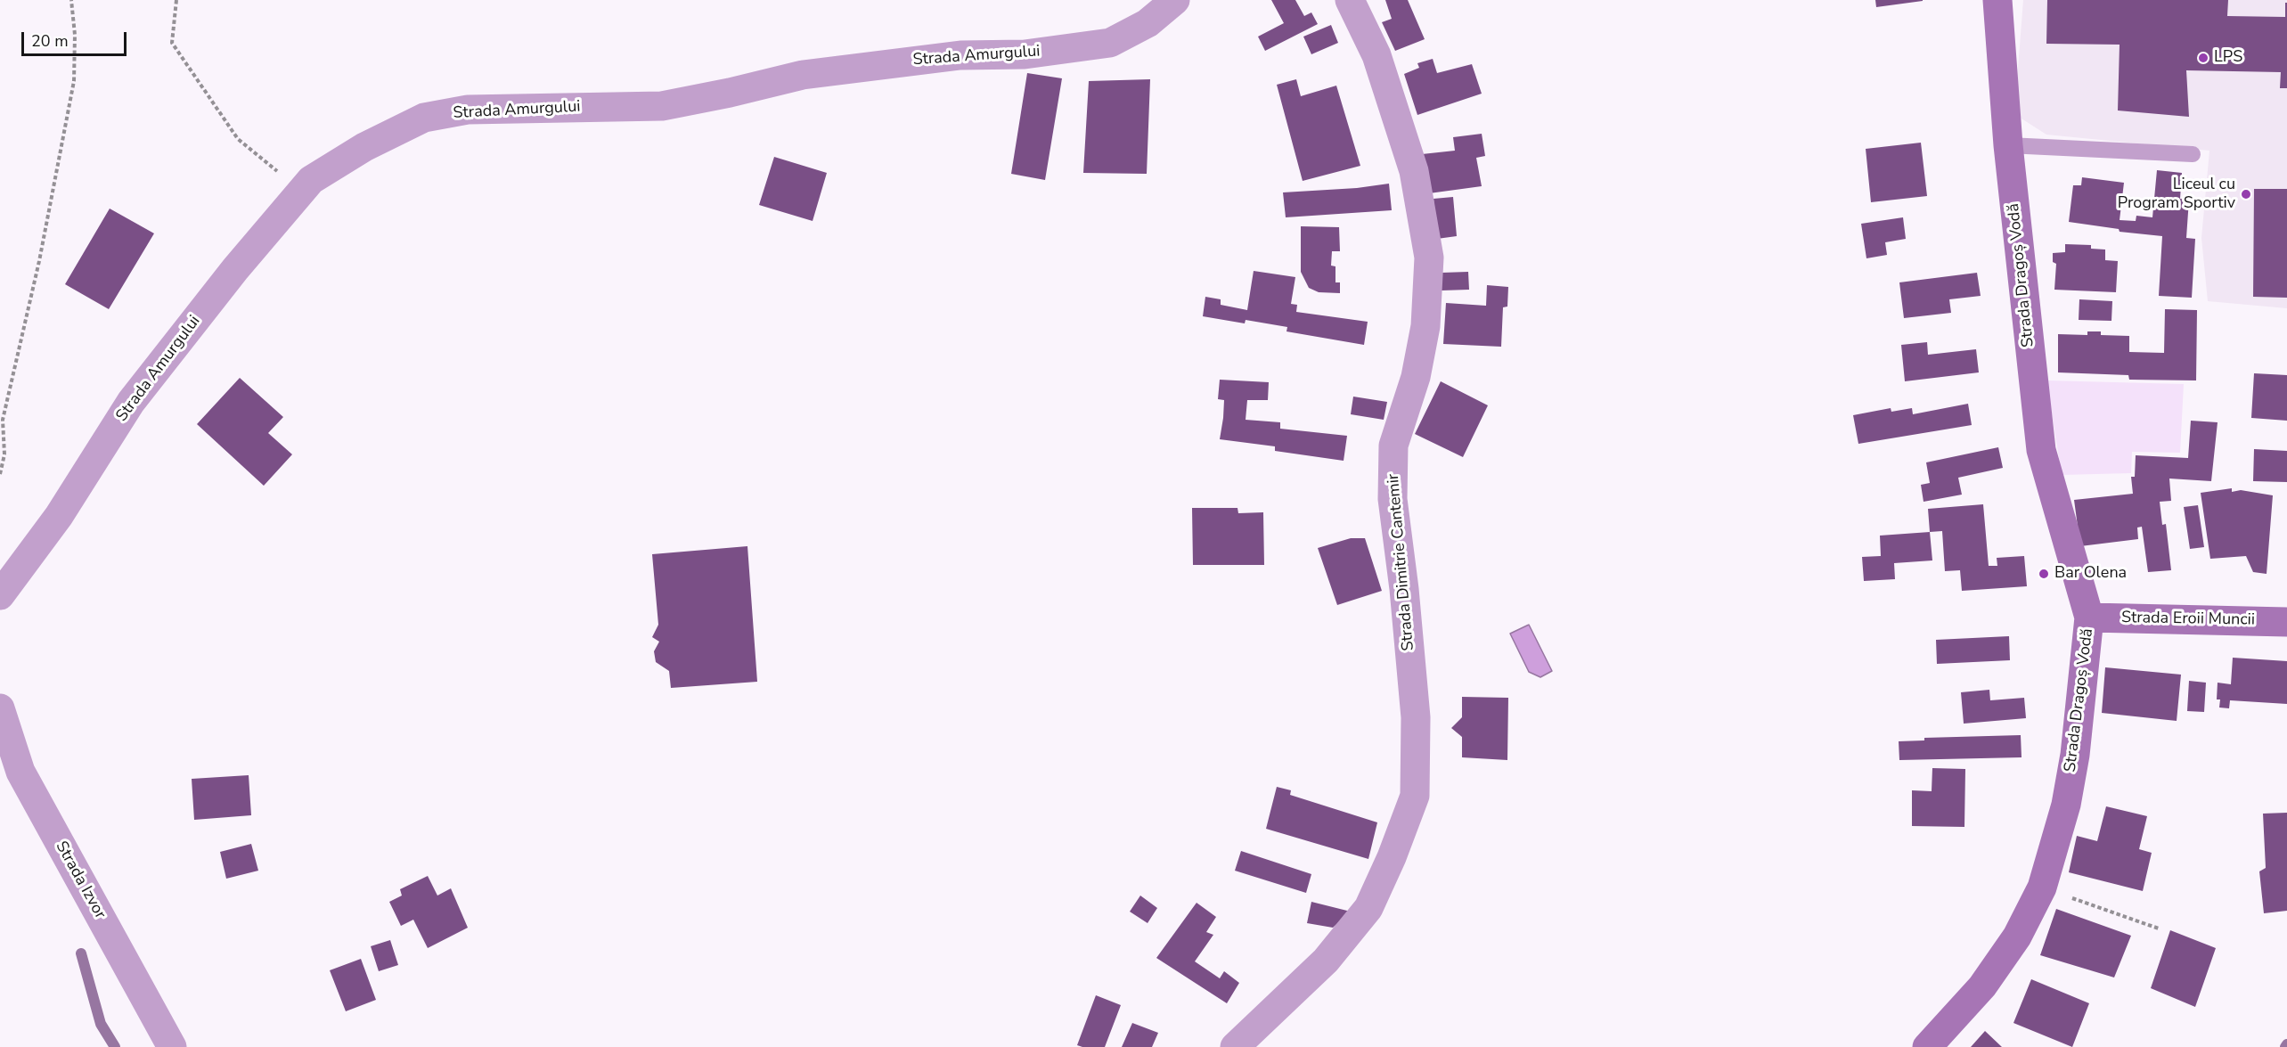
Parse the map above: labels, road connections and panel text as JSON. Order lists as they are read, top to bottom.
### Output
{
  "streets": {
    "street": [
      "Strada Amurgului",
      "Strada Dragoș Vodă",
      "Strada Dimitrie Cantemir",
      "Strada Eroii Muncii",
      "Strada Izvor"
    ]
  },
  "crossings": [
    ["Strada Dragoș Vodă", "Strada Eroii Muncii"]
  ],
  "places": ["LPS", "Liceul cu Program Sportiv", "Bar Olena"],
  "scale_bar": "20 m"
}
